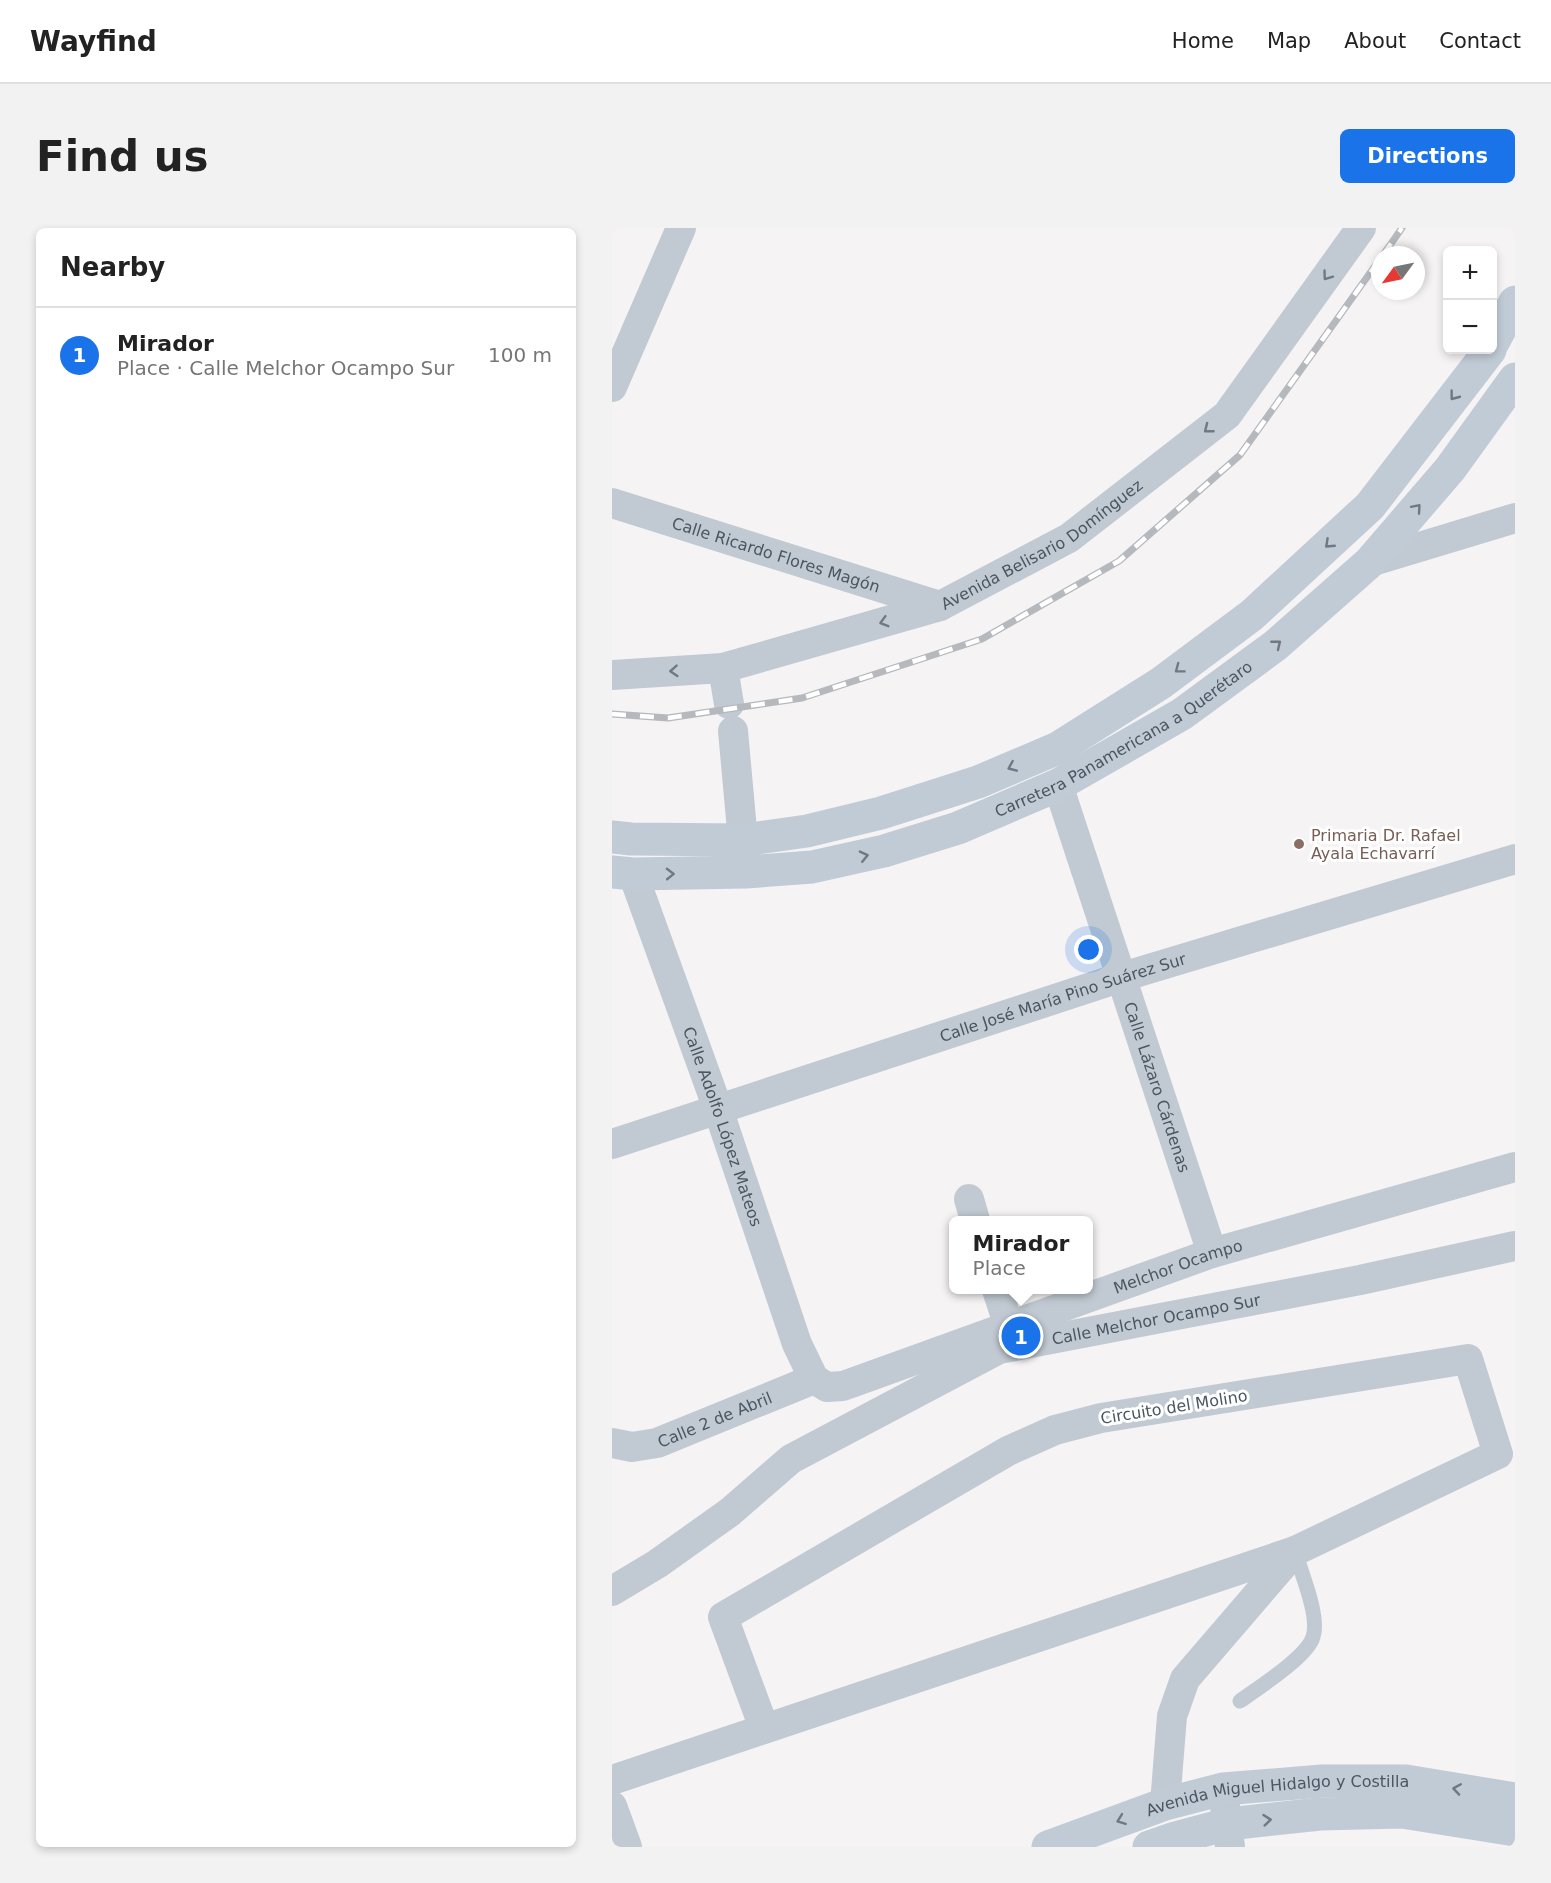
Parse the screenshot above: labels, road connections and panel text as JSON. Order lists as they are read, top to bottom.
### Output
{
  "streets": {
    "main road": ["Carretera Panamericana a Querétaro", "Avenida Miguel Hidalgo y Costilla"],
    "street": [
      "Avenida Belisario Domínguez",
      "Calle Ricardo Flores Magón",
      "Calle José María Pino Suárez Sur",
      "Calle Lázaro Cárdenas",
      "Calle Adolfo López Mateos",
      "Melchor Ocampo",
      "Calle Melchor Ocampo Sur",
      "Circuito del Molino",
      "Calle 2 de Abril"
    ]
  },
  "crossings": [
    ["Avenida Belisario Domínguez", "Calle Ricardo Flores Magón"],
    ["Carretera Panamericana a Querétaro", "Calle Lázaro Cárdenas"],
    ["Carretera Panamericana a Querétaro", "Calle Adolfo López Mateos"],
    ["Calle José María Pino Suárez Sur", "Calle Lázaro Cárdenas"],
    ["Calle José María Pino Suárez Sur", "Calle Adolfo López Mateos"],
    ["Calle Lázaro Cárdenas", "Melchor Ocampo"],
    ["Calle Adolfo López Mateos", "Melchor Ocampo"],
    ["Calle Adolfo López Mateos", "Calle 2 de Abril"],
    ["Melchor Ocampo", "Calle 2 de Abril"],
    ["Circuito del Molino", "Avenida Miguel Hidalgo y Costilla"]
  ],
  "one_way": ["Avenida Belisario Domínguez"],
  "places": ["Primaria Dr. Rafael Ayala Echavarrí"],
  "north": "bottom left",
  "page": {
    "header": "Wayfind",
    "nav": [
      "Home",
      "Map",
      "About",
      "Contact"
    ],
    "buttons": "Directions",
    "title": "Find us",
    "heading": "Nearby",
    "map_buttons": ["+", "−"],
    "list": [
      {
        "mark": "1",
        "name": "Mirador",
        "note": "Place · Calle Melchor Ocampo Sur",
        "value": "100 m"
      }
    ],
    "popup": ["Mirador", "Place"],
    "pins": "1"
  }
}
